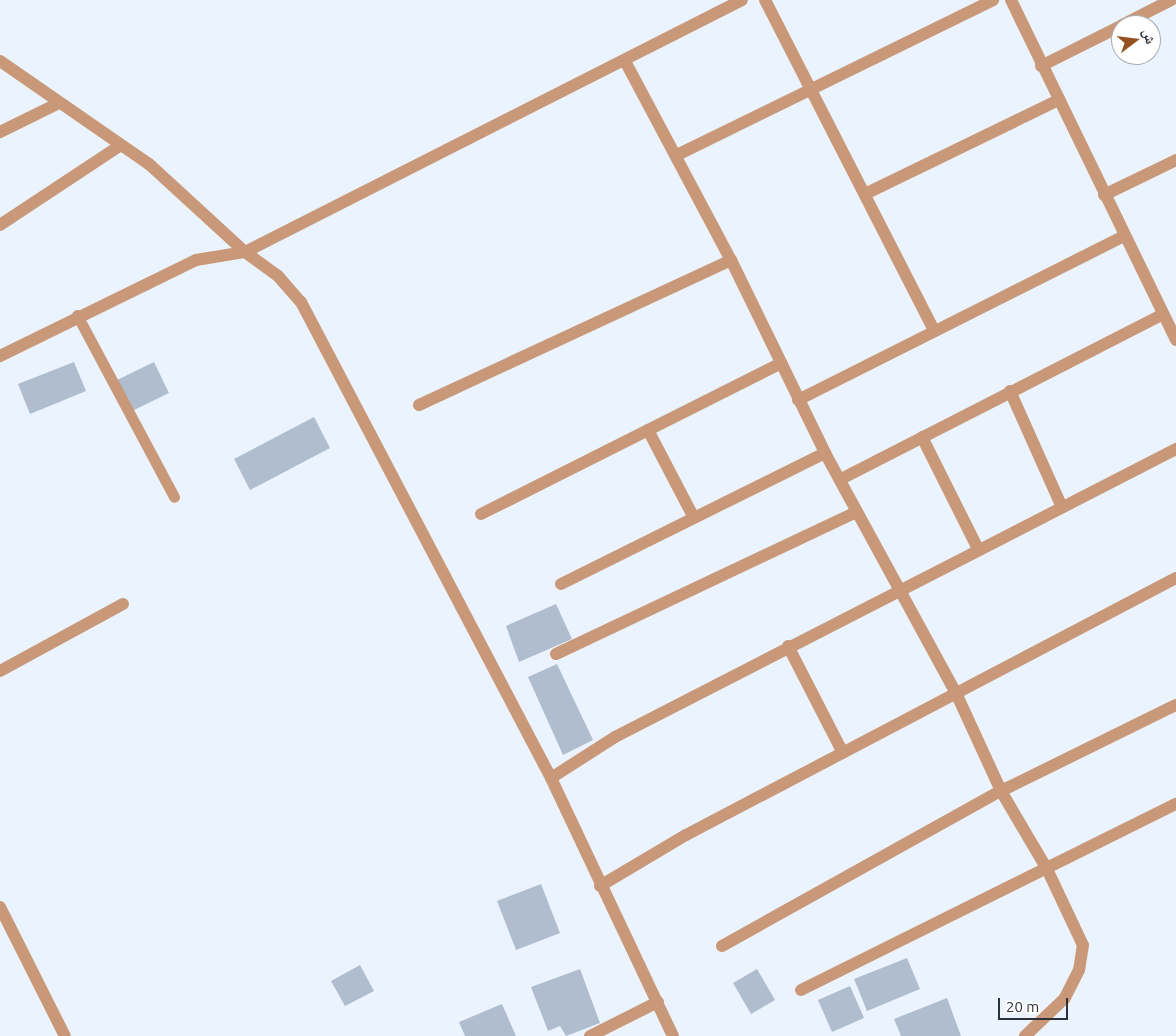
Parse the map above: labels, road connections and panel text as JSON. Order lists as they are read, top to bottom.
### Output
{
  "scale_bar": "20 m",
  "north": "right"
}
